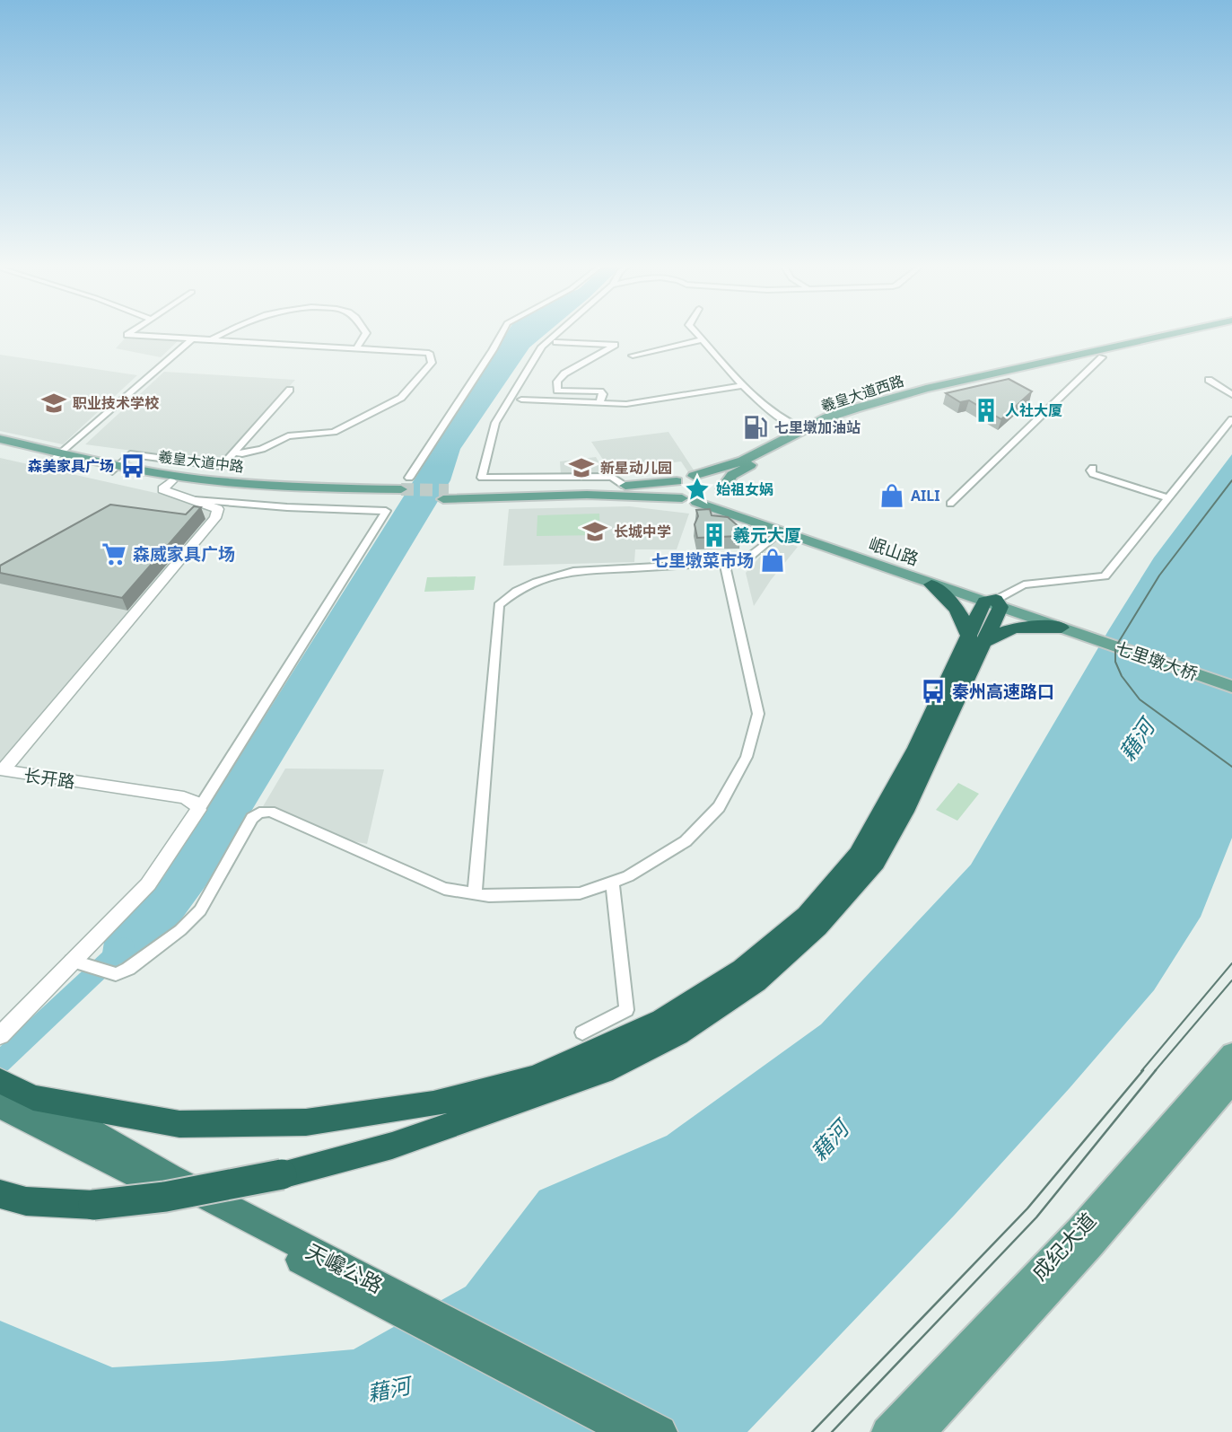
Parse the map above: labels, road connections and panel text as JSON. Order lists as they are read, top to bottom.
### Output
{
  "streets": {
    "highway": ["天巉公路"],
    "main road": [
      "羲皇大道西路",
      "羲皇大道中路",
      "岷山路",
      "七里墩大桥",
      "成纪大道"
    ],
    "street": ["长开路"]
  },
  "crossings": [
    ["羲皇大道西路", "岷山路"],
    ["羲皇大道中路", "长开路"],
    ["岷山路", "七里墩大桥"]
  ],
  "water": ["藉河"],
  "places": {
    "school or university": ["职业技术学校", "新星动儿园", "长城中学"],
    "building": ["人社大厦", "羲元大厦"],
    "fuel station": ["七里墩加油站"],
    "bus stop": ["森美家具广场", "秦州高速路口"],
    "place": ["始祖女娲"],
    "shop": ["AILI", "七里墩菜市场"],
    "supermarket": ["森威家具广场"]
  }
}
